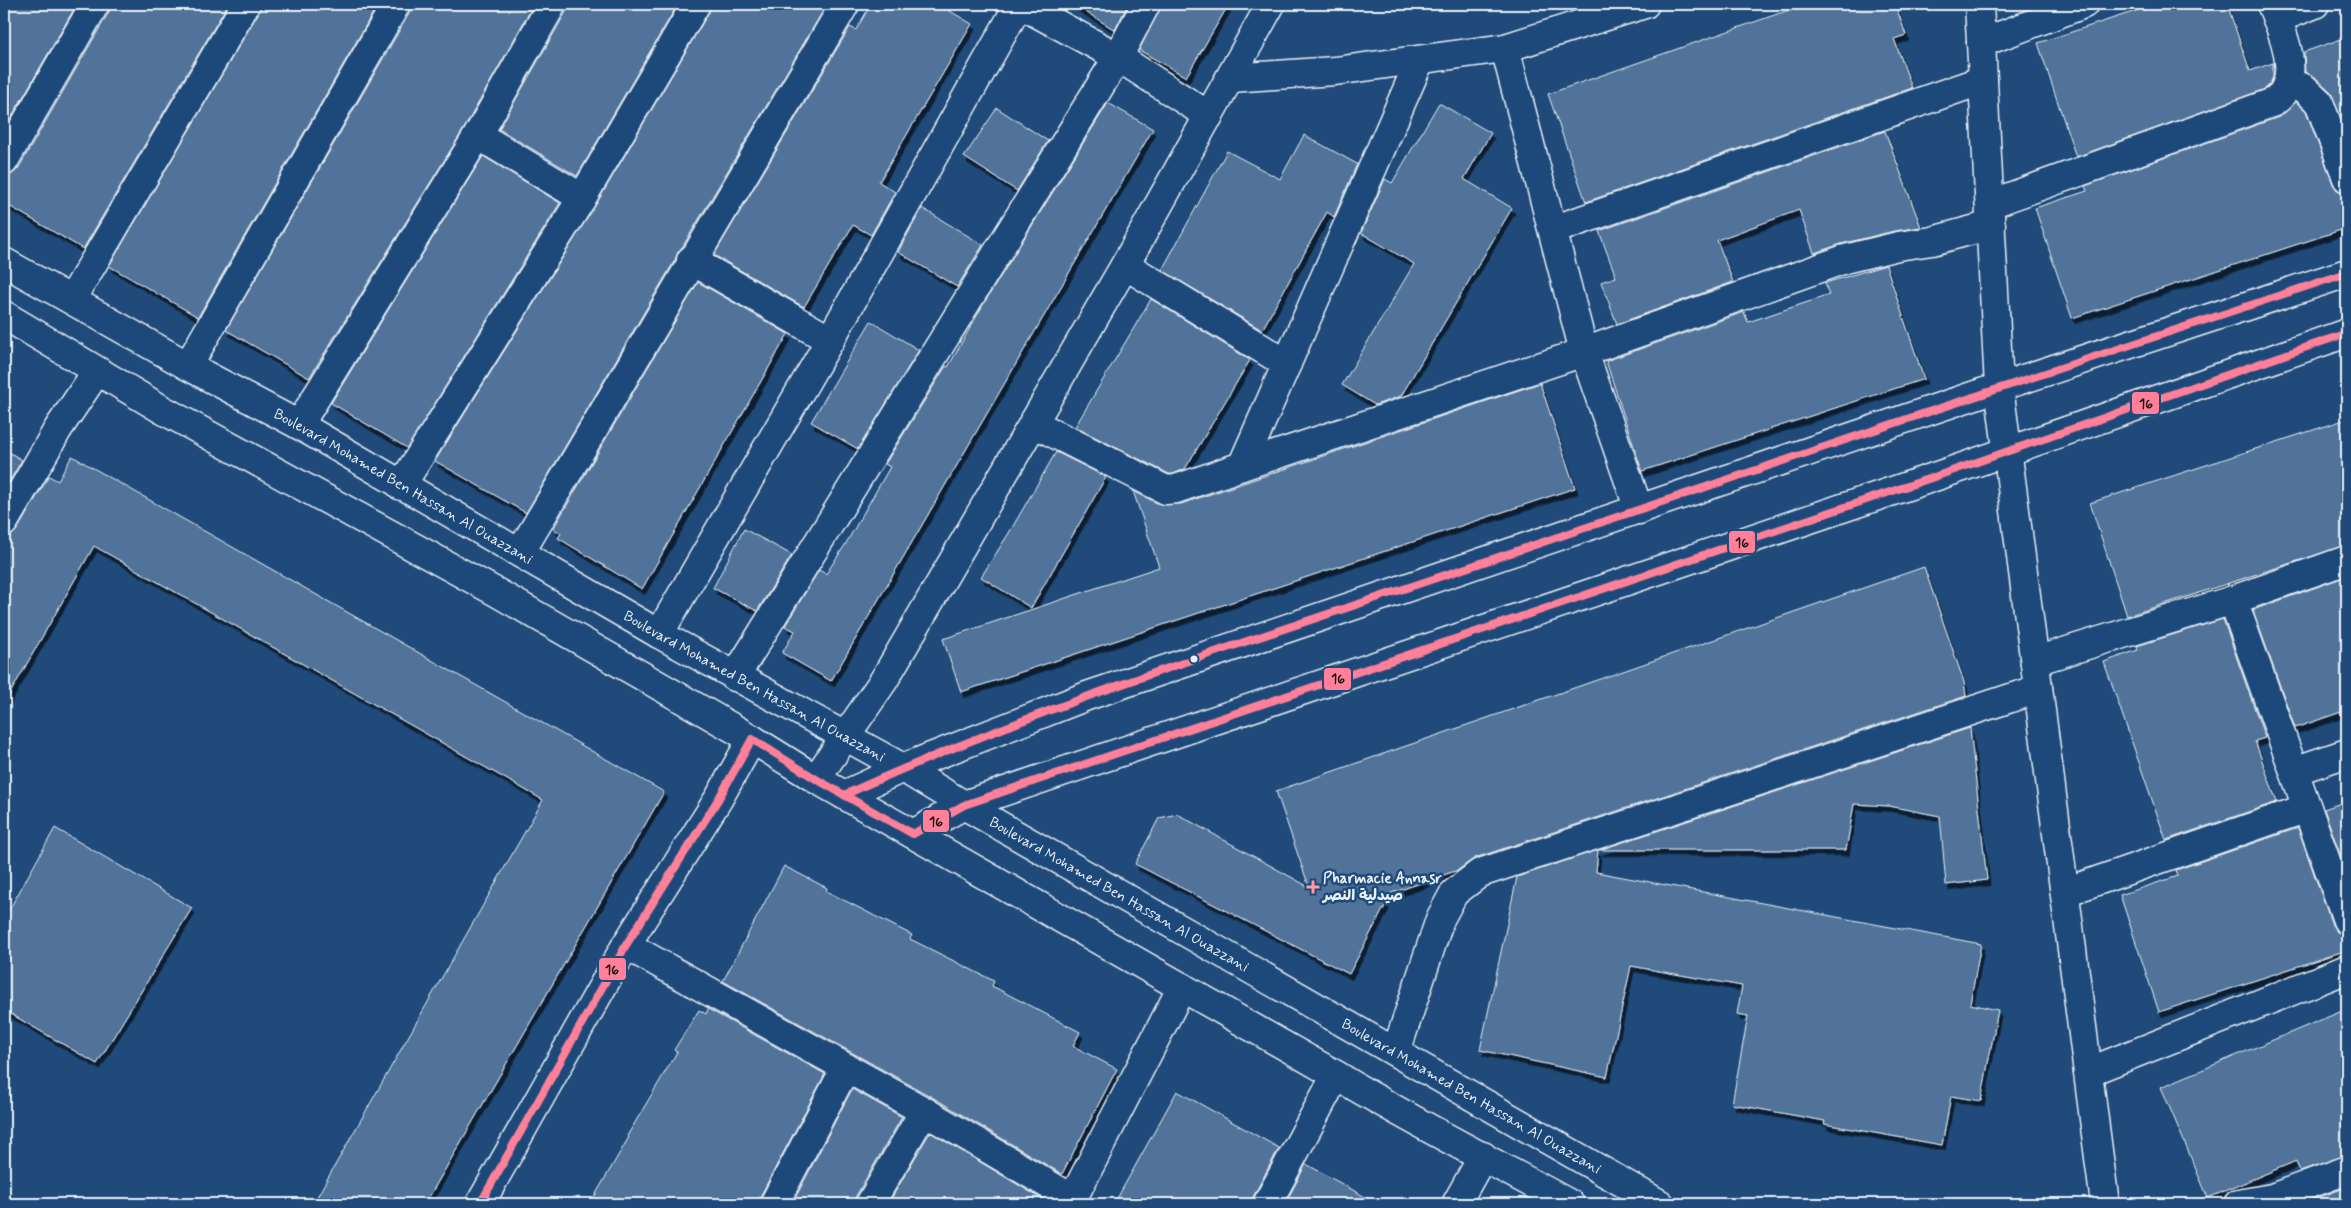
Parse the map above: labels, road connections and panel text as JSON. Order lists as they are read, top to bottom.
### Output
{
  "streets": {
    "street": ["Boulevard Mohamed Ben Hassan Al Ouazzani"]
  },
  "places": {
    "health": ["Pharmacie Annasr صيدلية النصر"]
  },
  "lines": ["transit line 16"]
}
